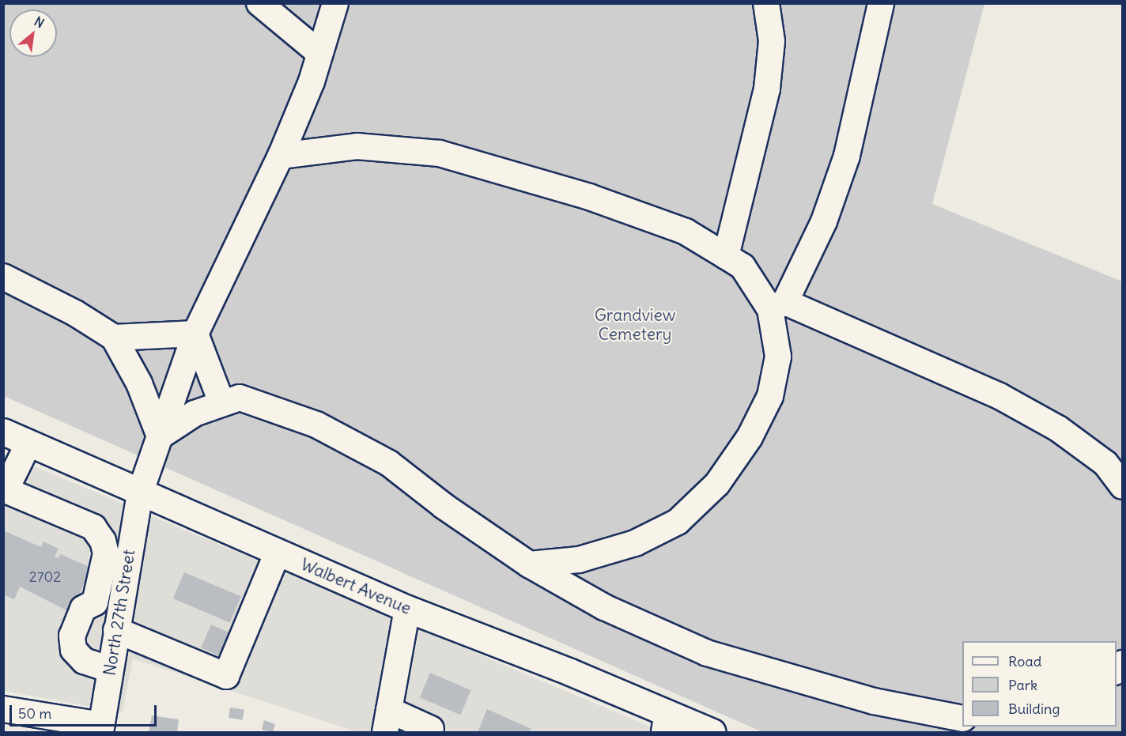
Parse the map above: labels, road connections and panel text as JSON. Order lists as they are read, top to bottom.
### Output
{
  "streets": {
    "main road": ["Walbert Avenue"],
    "street": ["North 27th Street"]
  },
  "crossings": [
    ["Walbert Avenue", "North 27th Street"]
  ],
  "parks": ["Grandview Cemetery"],
  "house_numbers": ["2702"],
  "legend": ["Road", "Park", "Building"],
  "scale_bar": "50 m",
  "north": "top right"
}
